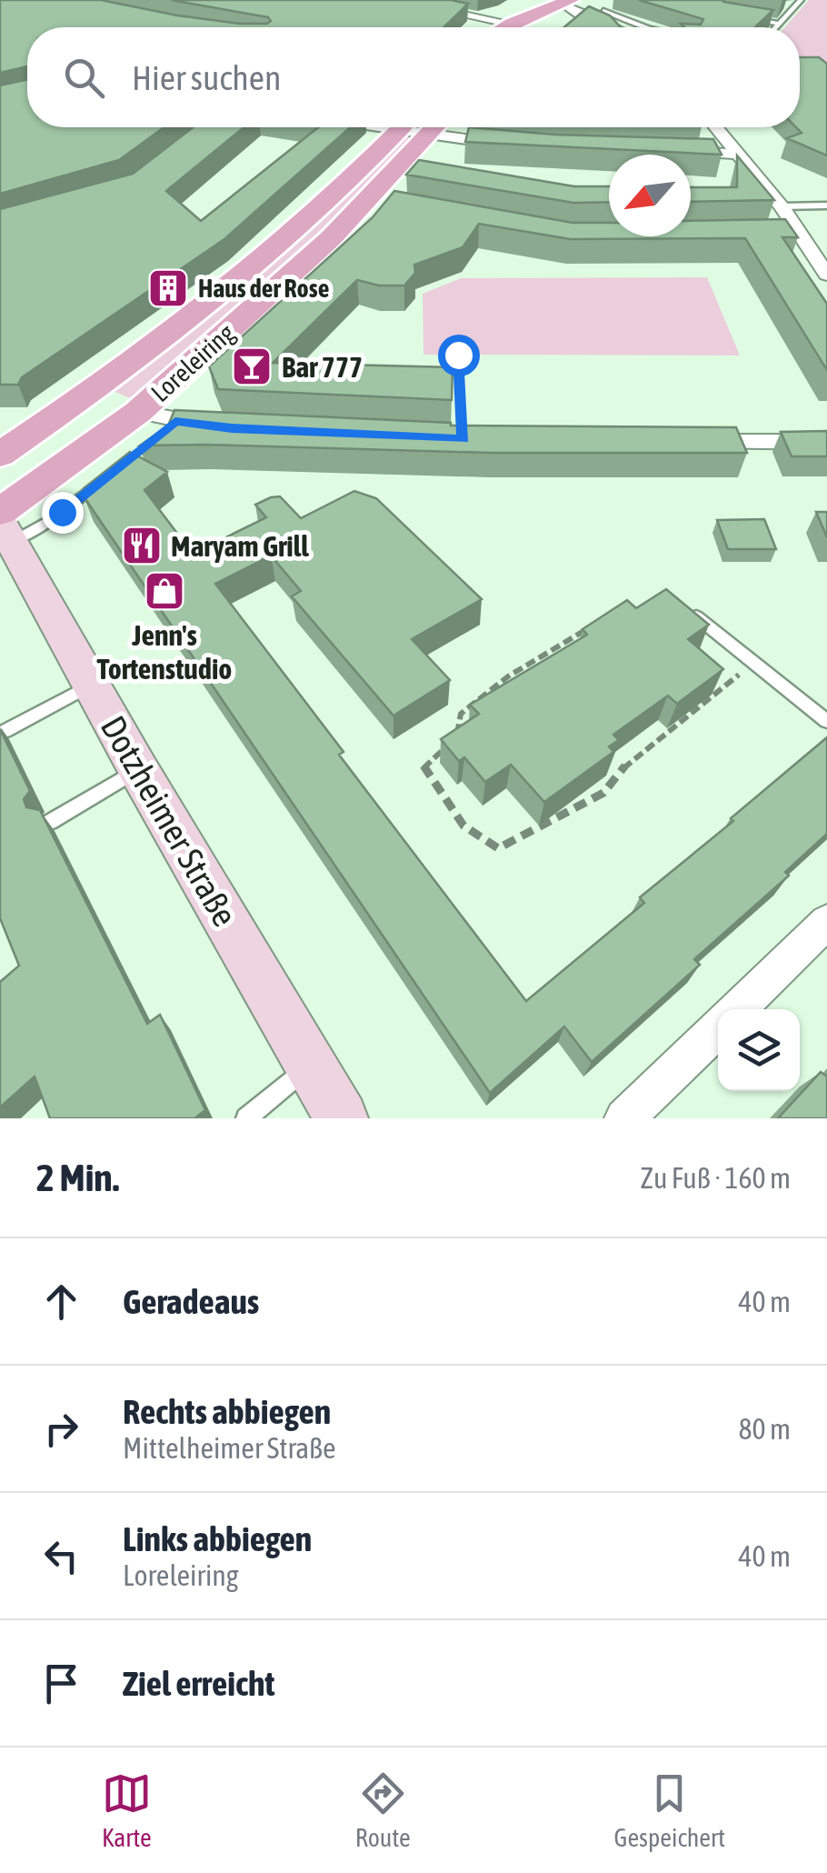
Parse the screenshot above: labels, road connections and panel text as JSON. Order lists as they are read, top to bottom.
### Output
{
  "streets": {
    "main road": ["Loreleiring", "Dotzheimer Straße"]
  },
  "crossings": [
    ["Loreleiring", "Dotzheimer Straße"]
  ],
  "places": {
    "building": ["Haus der Rose"],
    "bar": ["Bar 777"],
    "restaurant": ["Maryam Grill"],
    "shop": ["Jenn's Tortenstudio"]
  },
  "north": "bottom left",
  "page": {
    "search": "Hier suchen",
    "heading": ["2 Min.", "Zu Fuß · 160 m"],
    "list": [
      ["Geradeaus", "40 m"],
      ["Rechts abbiegen", "Mittelheimer Straße", "80 m"],
      ["Links abbiegen", "Loreleiring", "40 m"],
      "Ziel erreicht"
    ],
    "nav": ["Karte", "Route", "Gespeichert"]
  }
}
